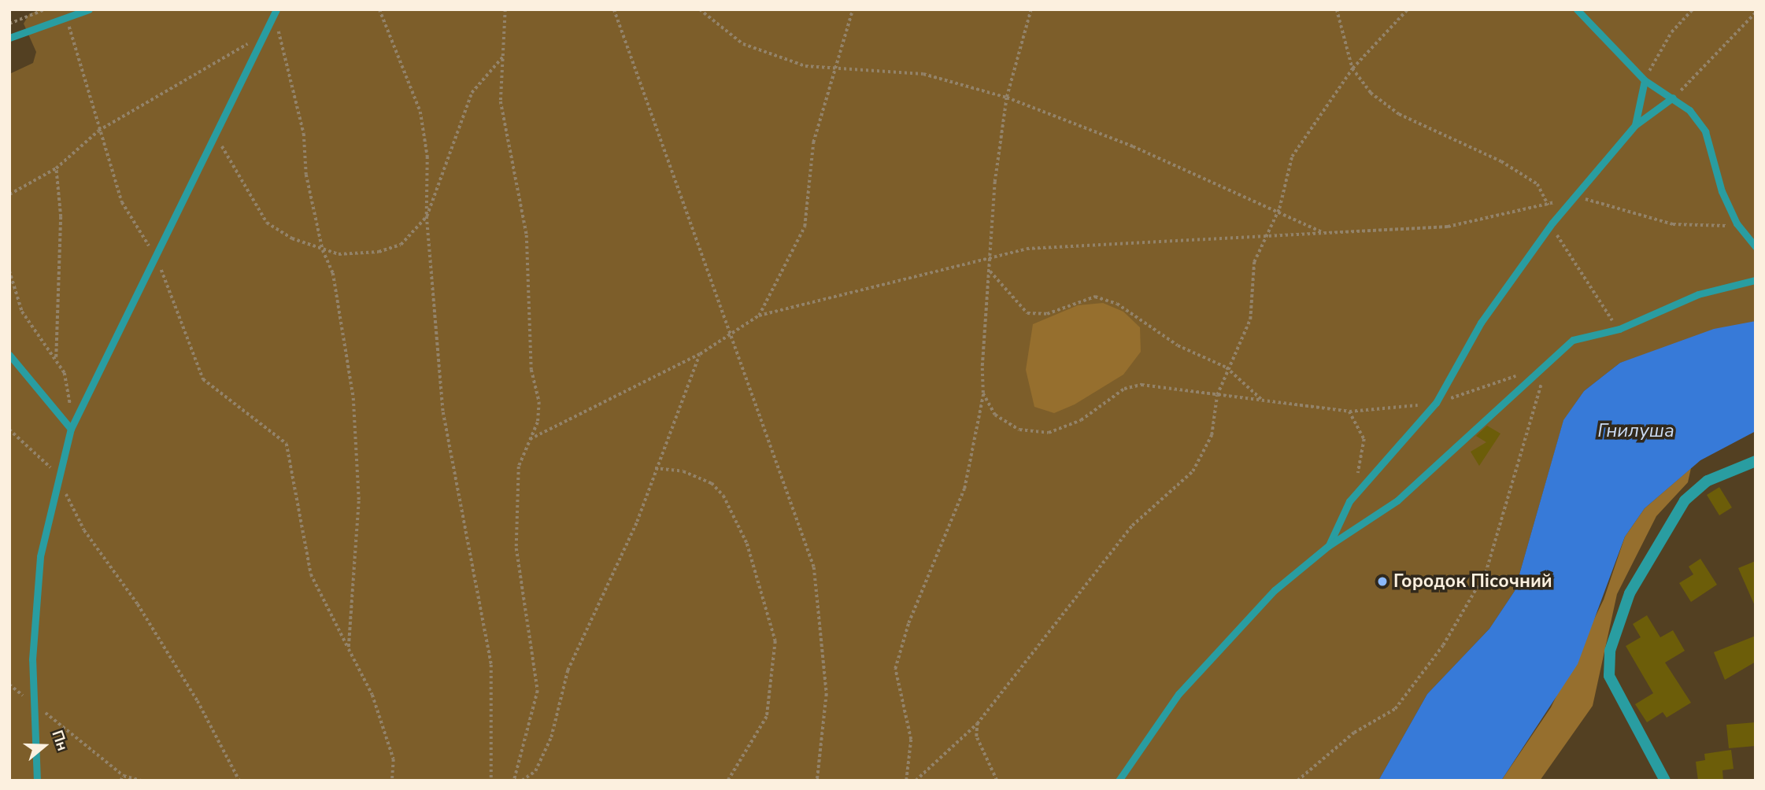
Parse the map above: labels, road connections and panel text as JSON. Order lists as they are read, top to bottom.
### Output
{
  "water": ["Гнилуша"],
  "places": ["Городок Пісочний"],
  "north": "right"
}
